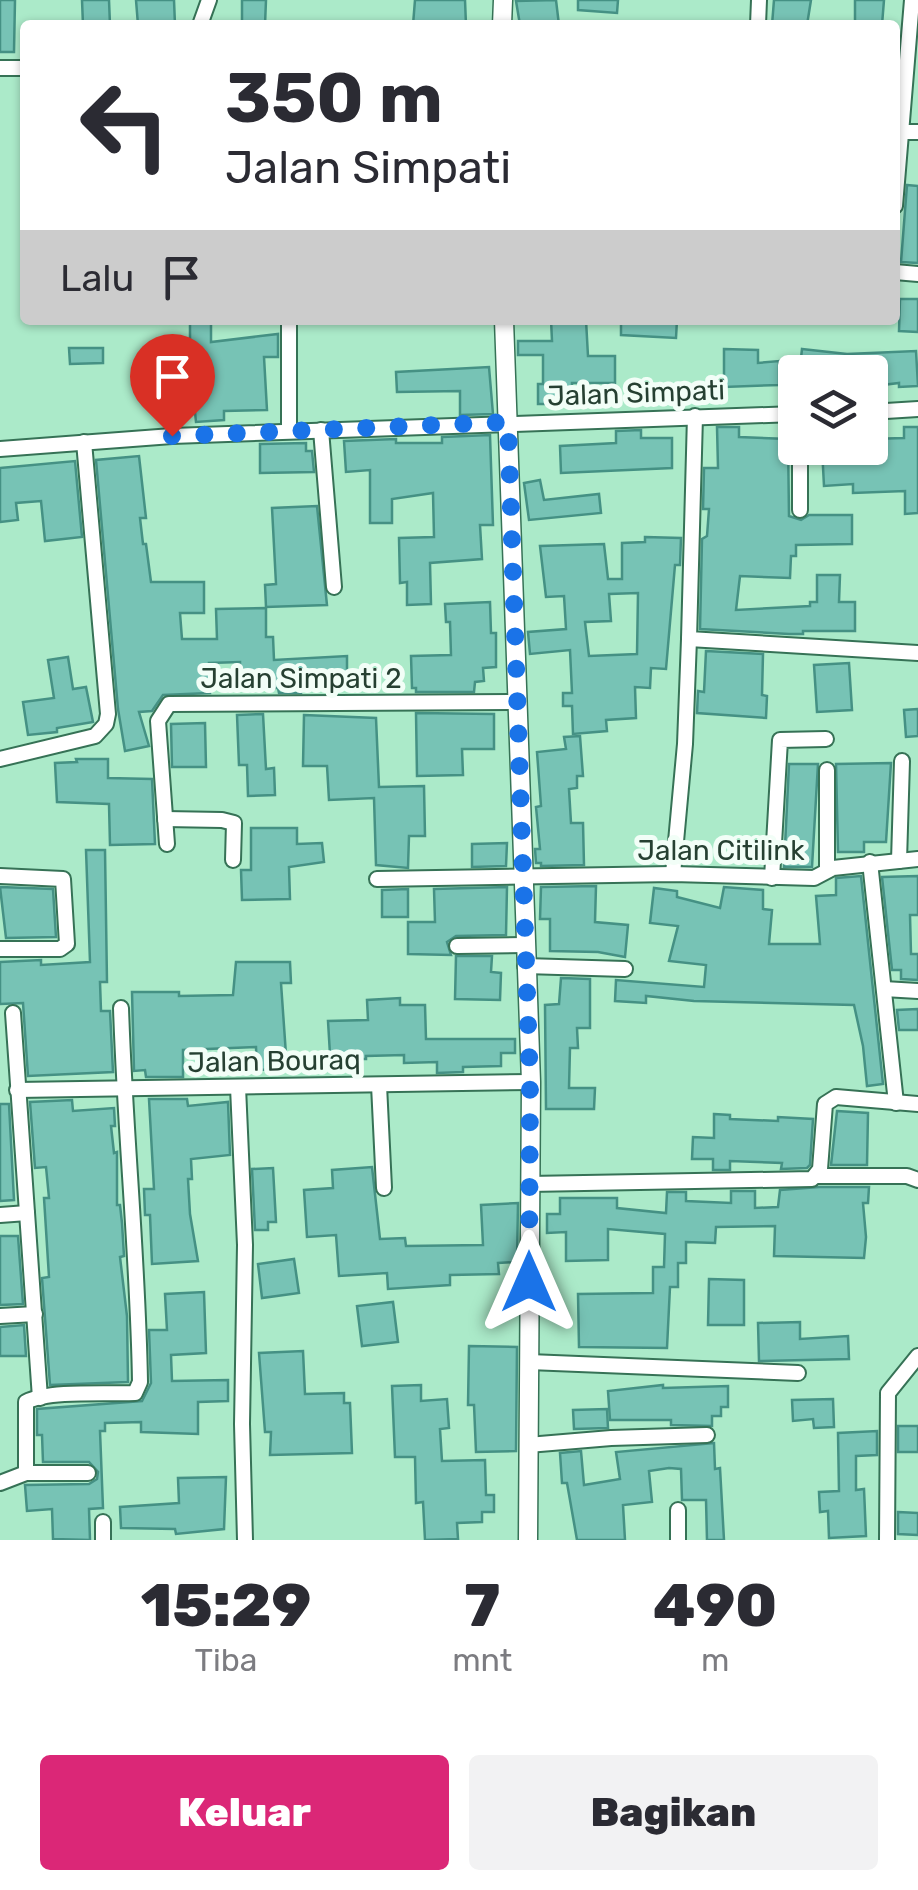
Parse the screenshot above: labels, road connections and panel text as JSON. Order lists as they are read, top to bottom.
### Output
{
  "streets": {
    "street": [
      "Jalan Simpati",
      "Jalan Simpati 2",
      "Jalan Citilink",
      "Jalan Bouraq"
    ]
  },
  "page": {
    "turn": ["350 m", "Jalan Simpati"],
    "then": "Lalu",
    "eta": [
      "15:29",
      "Tiba",
      "7",
      "mnt",
      "490",
      "m"
    ],
    "buttons": ["Keluar", "Bagikan"]
  }
}
